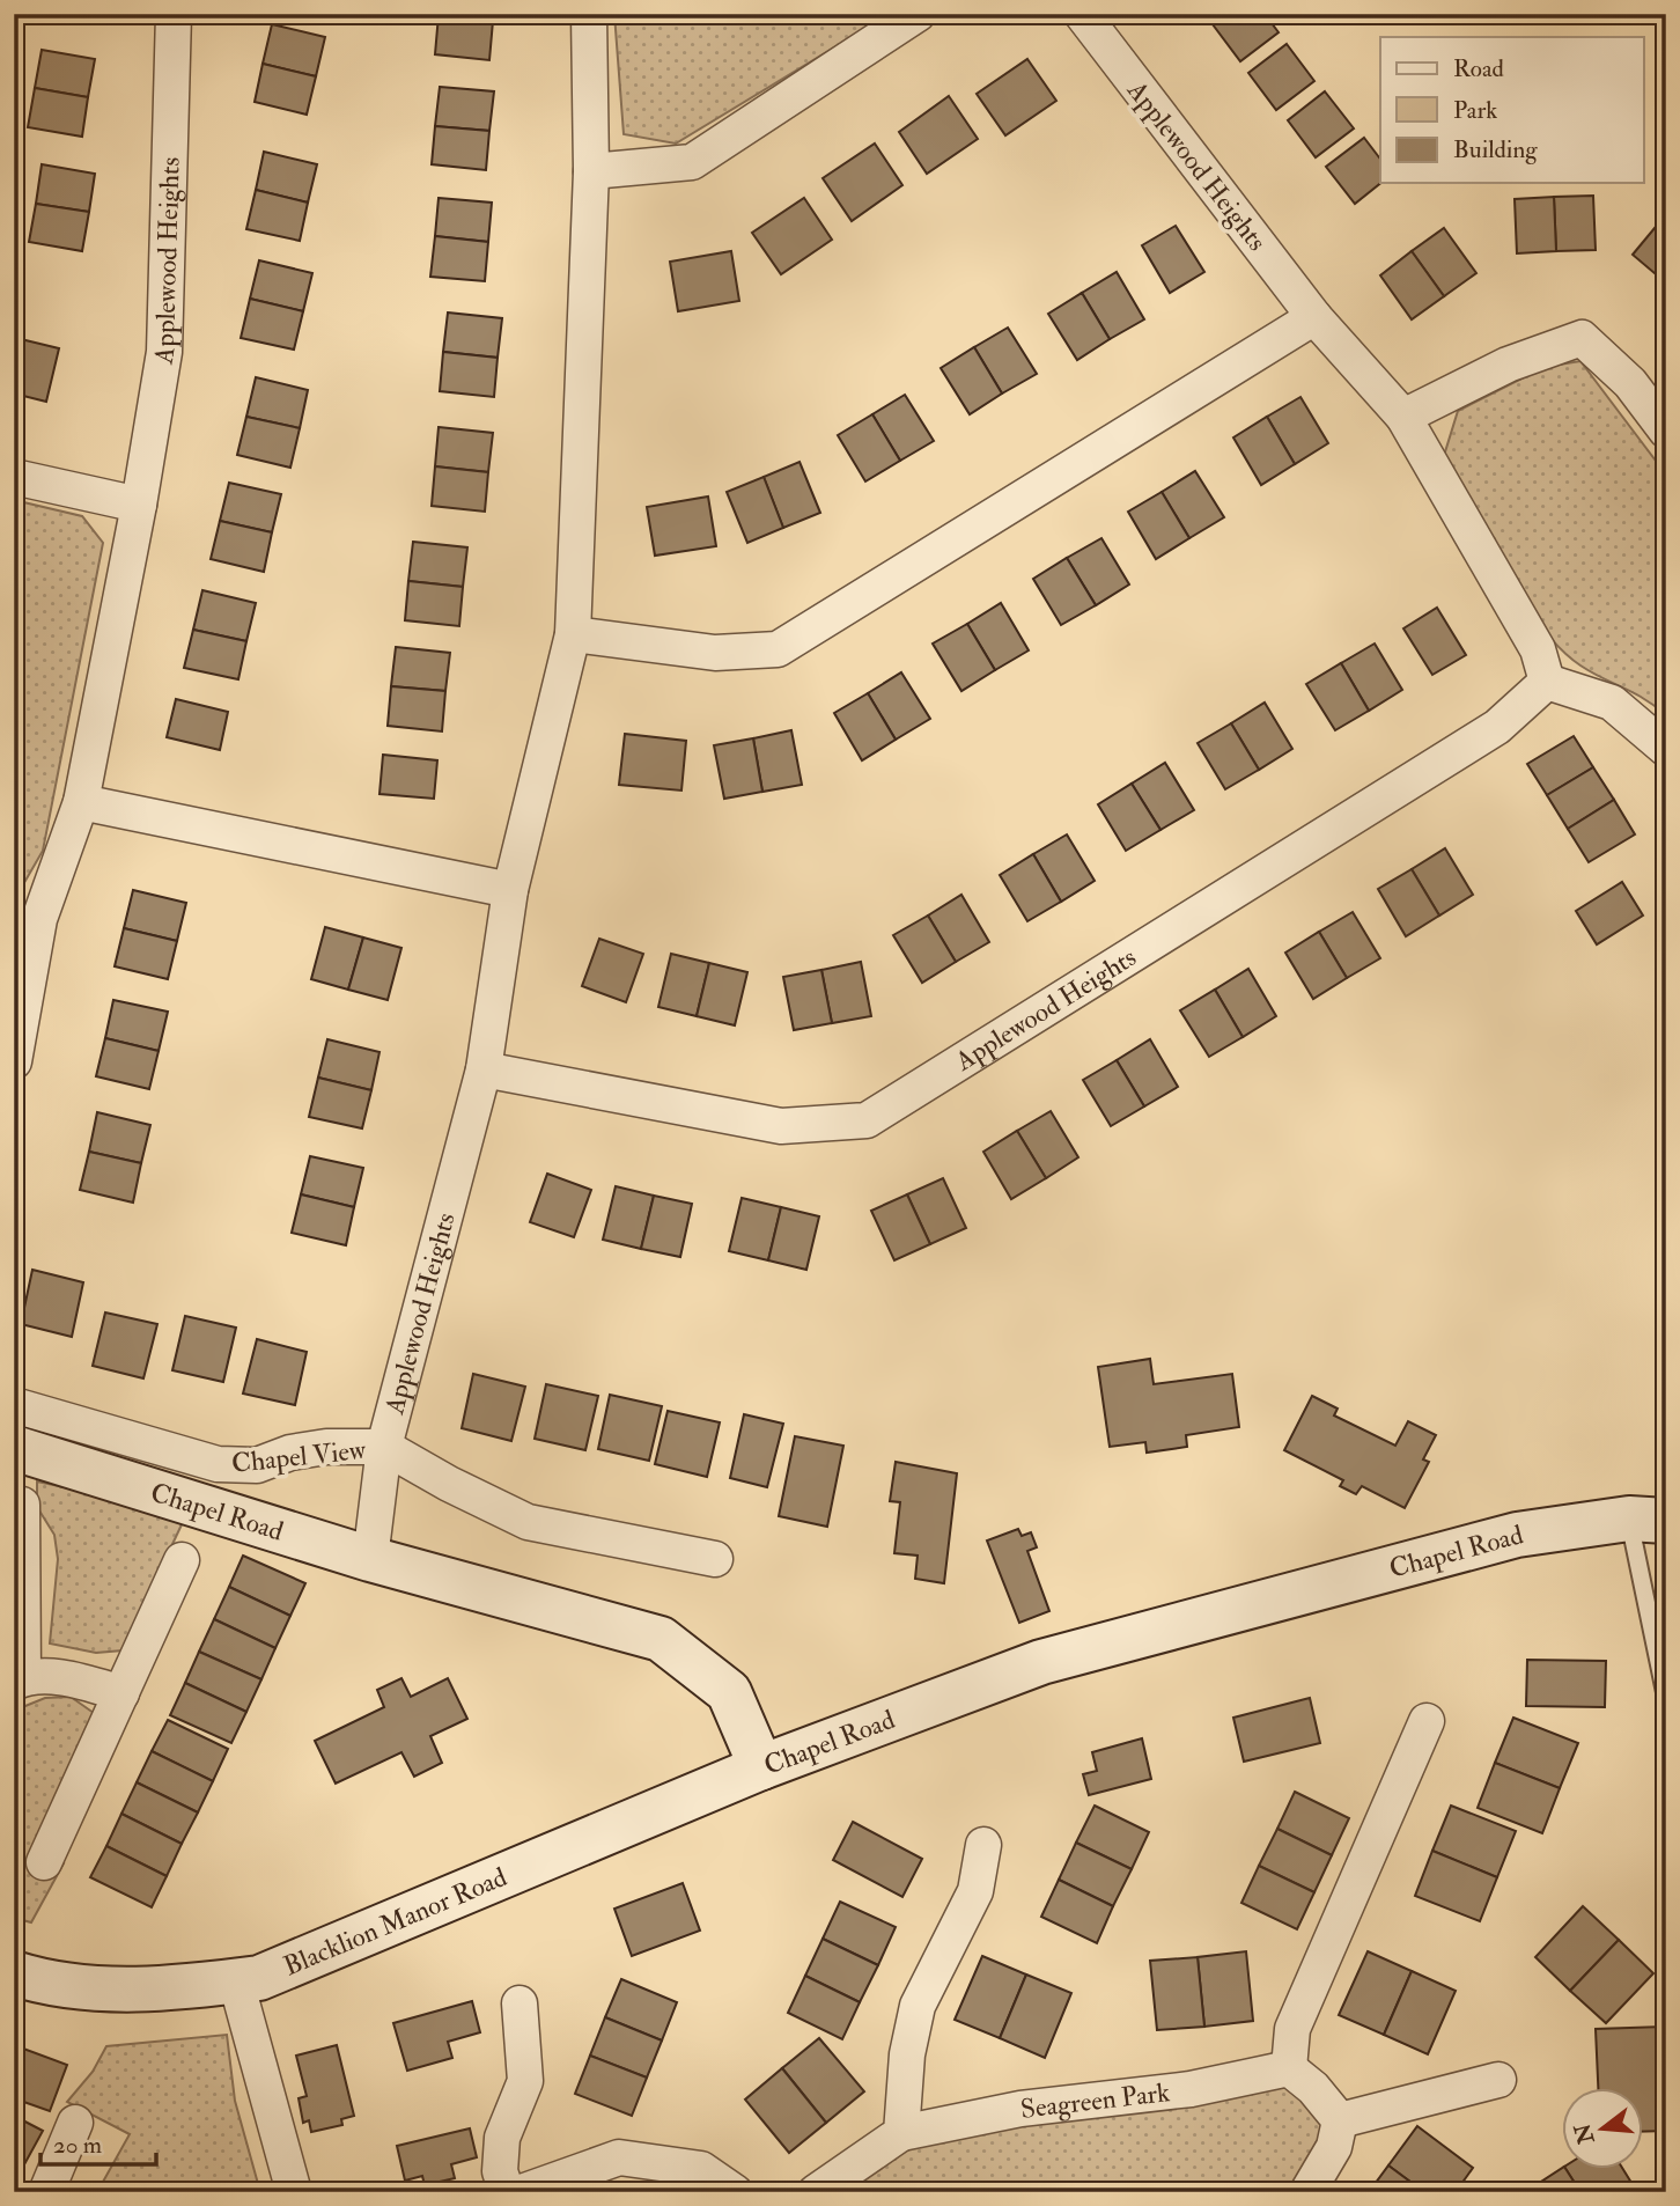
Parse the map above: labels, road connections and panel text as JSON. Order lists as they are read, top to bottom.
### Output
{
  "streets": {
    "street": [
      "Applewood Heights",
      "Chapel View",
      "Chapel Road",
      "Blacklion Manor Road",
      "Seagreen Park"
    ]
  },
  "crossings": [
    ["Applewood Heights", "Chapel View"],
    ["Applewood Heights", "Chapel Road"],
    ["Chapel Road", "Blacklion Manor Road"]
  ],
  "legend": ["Road", "Park", "Building"],
  "scale_bar": "20 m",
  "north": "left"
}
